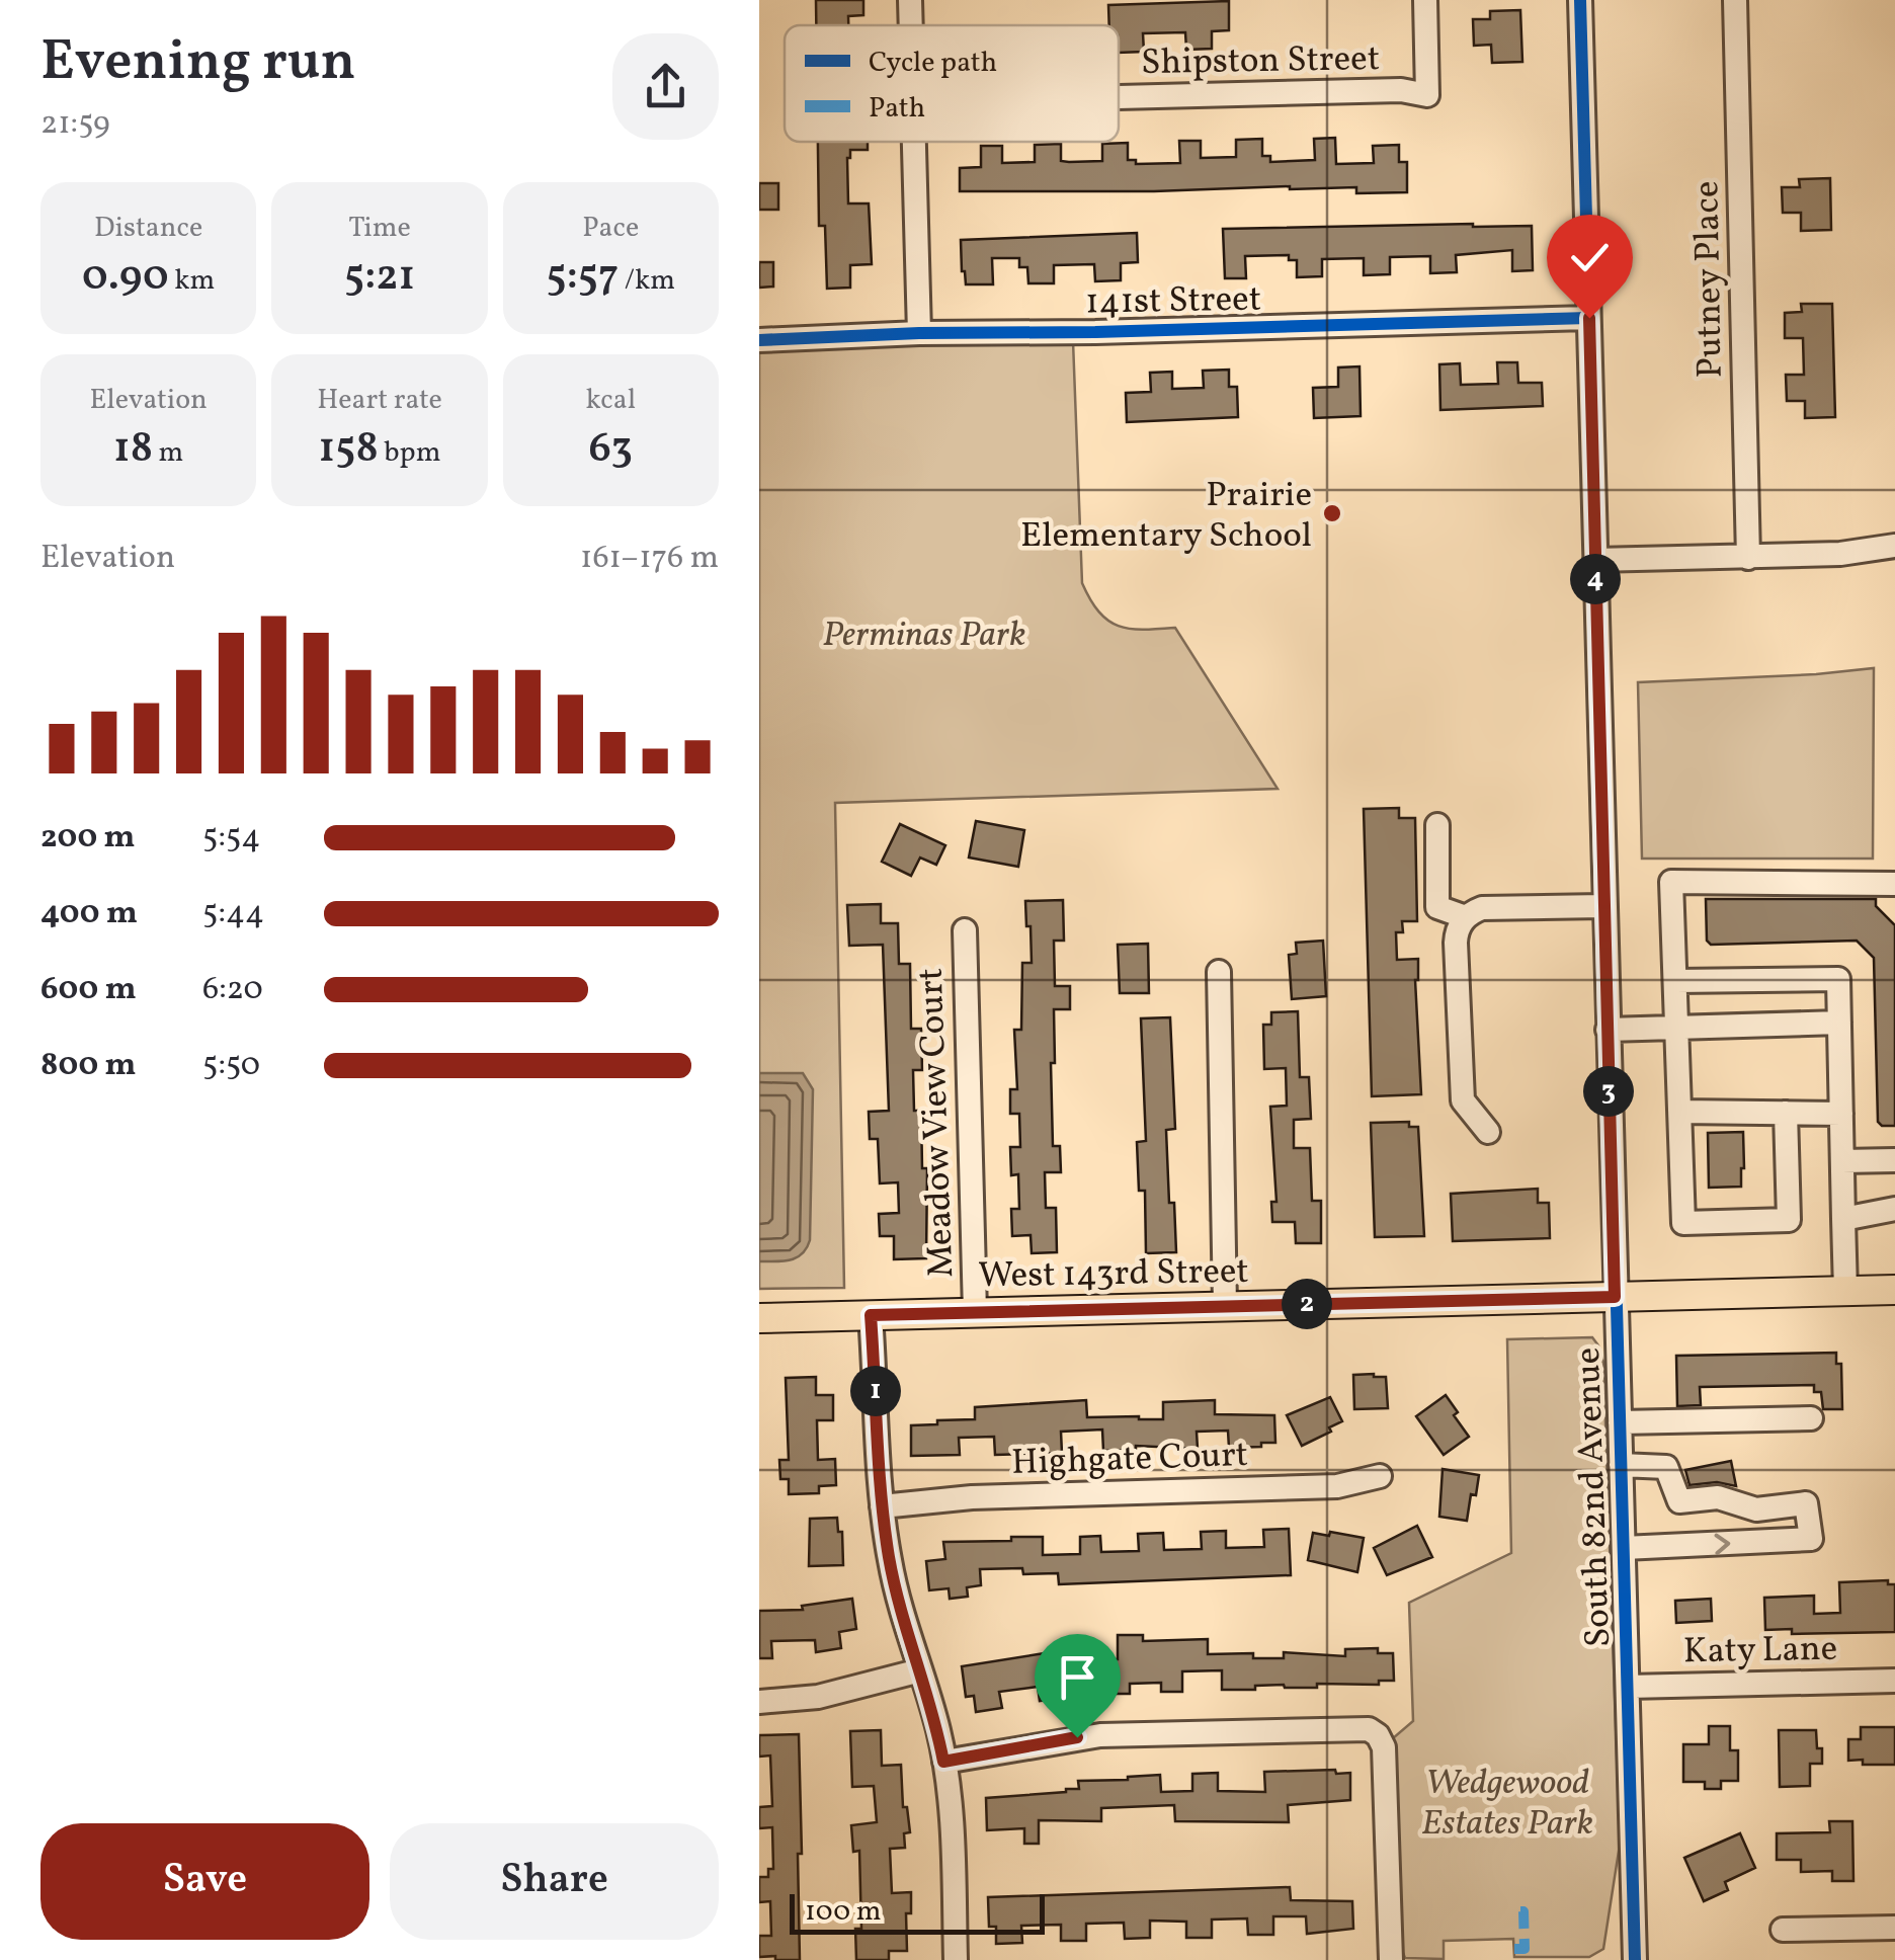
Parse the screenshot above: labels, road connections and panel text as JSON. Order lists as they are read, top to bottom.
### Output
{
  "streets": {
    "main road": ["West 143rd Street"],
    "street": [
      "Shipston Street",
      "Putney Place",
      "141st Street",
      "Meadow View Court",
      "Highgate Court",
      "South 82nd Avenue",
      "Katy Lane"
    ]
  },
  "crossings": [
    ["141st Street", "South 82nd Avenue"],
    ["Meadow View Court", "West 143rd Street"],
    ["West 143rd Street", "South 82nd Avenue"],
    ["South 82nd Avenue", "Katy Lane"]
  ],
  "parks": ["Perminas Park", "Wedgewood Estates Park"],
  "places": ["Prairie Elementary School"],
  "legend": ["Cycle path", "Path"],
  "scale_bar": "100 m",
  "page": {
    "heading": ["Evening run", "21:59"],
    "stats": [
      ["Distance", "0.90 km"],
      ["Time", "5:21"],
      ["Pace", "5:57 /km"],
      ["Elevation", "18 m"],
      ["Heart rate", "158 bpm"],
      ["kcal", "63"]
    ],
    "chart": ["Elevation", "161–176 m"],
    "pins": [
      "4",
      "3",
      "2",
      "1"
    ],
    "list": [
      {
        "name": "200 m",
        "note": "5:54"
      },
      {
        "name": "400 m",
        "note": "5:44"
      },
      {
        "name": "600 m",
        "note": "6:20"
      },
      {
        "name": "800 m",
        "note": "5:50"
      }
    ],
    "buttons": ["Save", "Share"],
    "scale": "100 m"
  }
}
